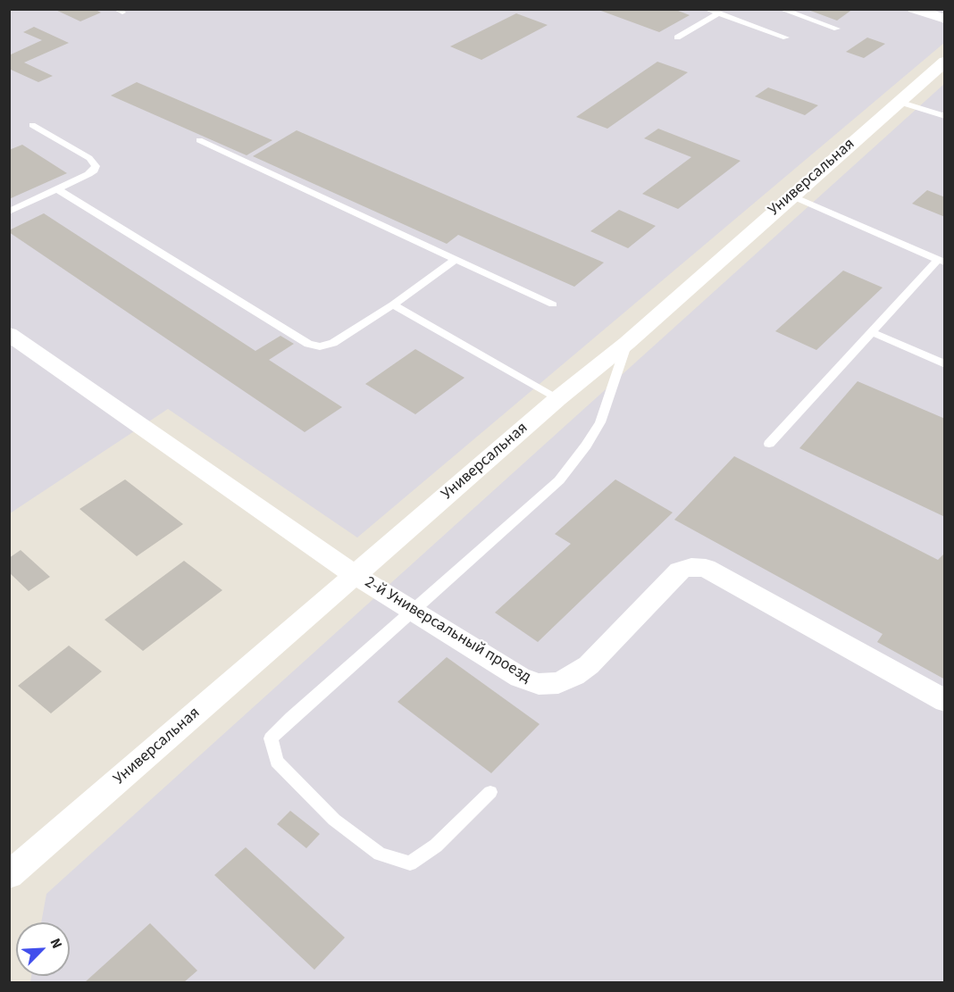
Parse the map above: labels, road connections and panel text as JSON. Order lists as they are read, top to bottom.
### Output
{
  "streets": {
    "street": ["Универсальная", "2-й Универсальный проезд"]
  },
  "crossings": [
    ["Универсальная", "2-й Универсальный проезд"]
  ],
  "north": "top right"
}
